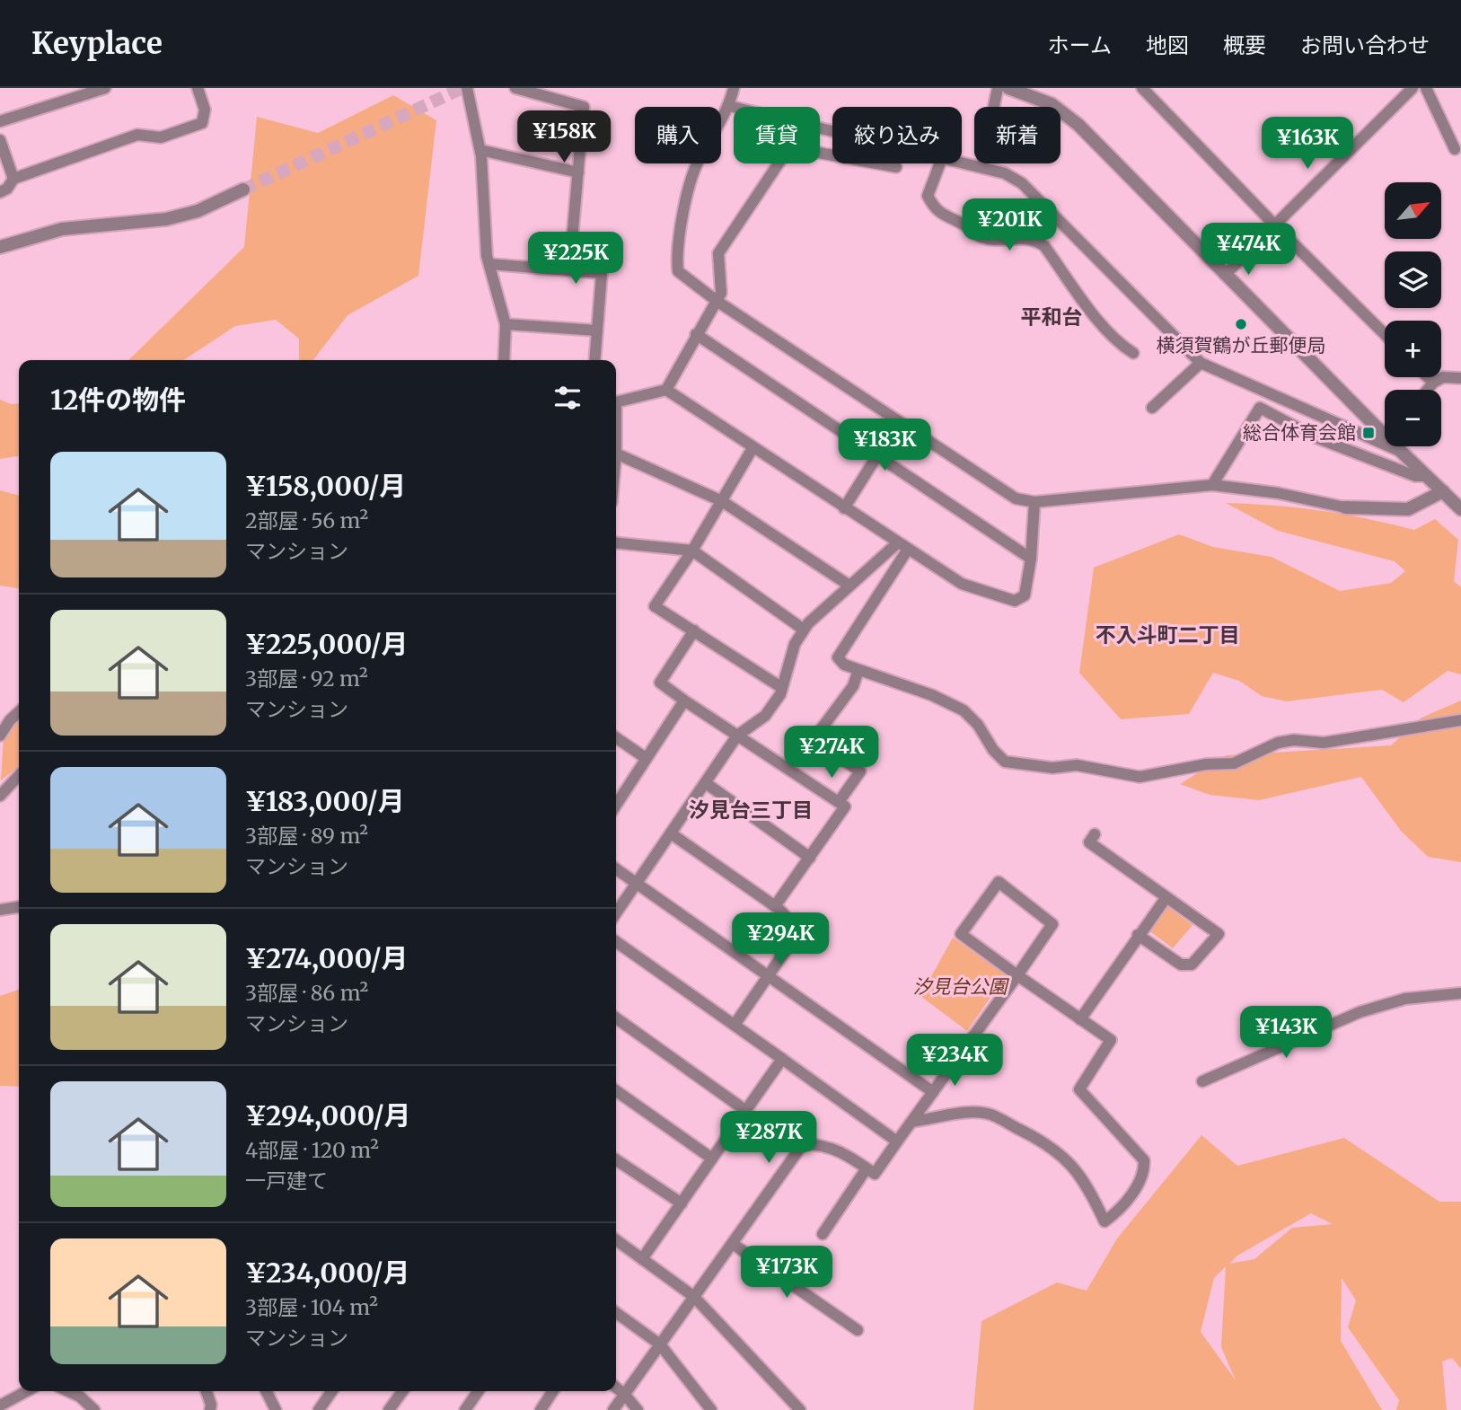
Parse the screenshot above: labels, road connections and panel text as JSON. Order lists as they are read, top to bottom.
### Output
{
  "districts": ["平和台", "不入斗町二丁目", "汐見台三丁目"],
  "parks": ["汐見台公園"],
  "places": {
    "other": ["横須賀鶴が丘郵便局"],
    "transit": ["総合体育会館"]
  },
  "north": "top right",
  "page": {
    "header": "Keyplace",
    "nav": [
      "ホーム",
      "地図",
      "概要",
      "お問い合わせ"
    ],
    "chip": [
      "購入",
      "賃貸",
      "絞り込み",
      "新着"
    ],
    "price": [
      "¥158K",
      "¥163K",
      "¥201K",
      "¥474K",
      "¥225K",
      "¥183K",
      "¥274K",
      "¥294K",
      "¥143K",
      "¥234K",
      "¥287K",
      "¥173K"
    ],
    "map_buttons": ["+", "−"],
    "heading": "12件の物件",
    "list": [
      {
        "name": "¥158,000/月",
        "note": "2部屋 · 56 m² · マンション"
      },
      {
        "name": "¥225,000/月",
        "note": "3部屋 · 92 m² · マンション"
      },
      {
        "name": "¥183,000/月",
        "note": "3部屋 · 89 m² · マンション"
      },
      {
        "name": "¥274,000/月",
        "note": "3部屋 · 86 m² · マンション"
      },
      {
        "name": "¥294,000/月",
        "note": "4部屋 · 120 m² · 一戸建て"
      },
      {
        "name": "¥234,000/月",
        "note": "3部屋 · 104 m² · マンション"
      }
    ]
  }
}
